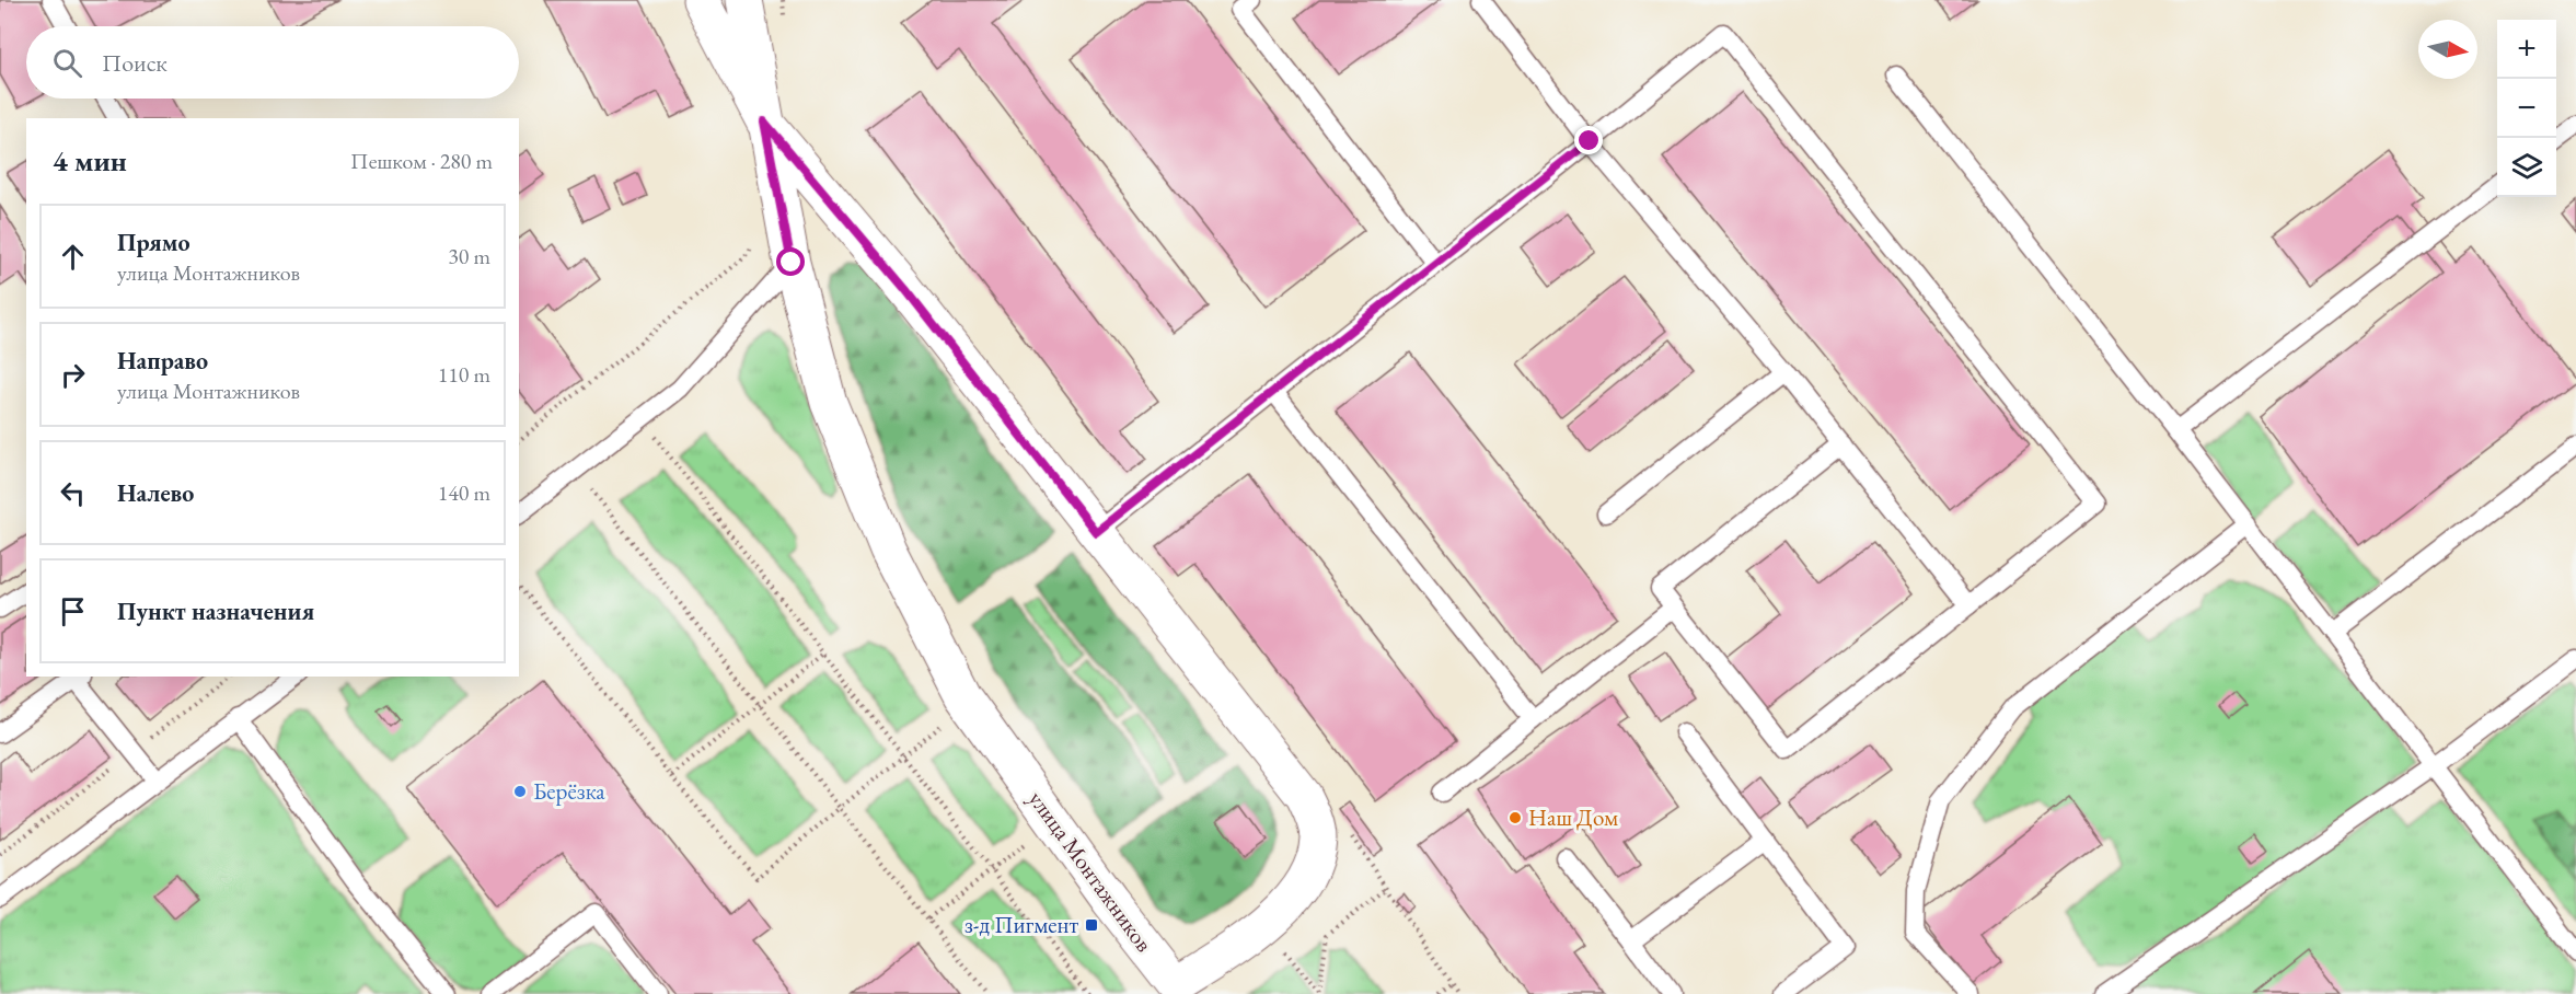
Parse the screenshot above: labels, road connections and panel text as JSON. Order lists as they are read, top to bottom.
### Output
{
  "streets": {
    "street": ["улица Монтажников"]
  },
  "places": {
    "other": ["Берёзка", "Наш Дом"],
    "transit": ["з-д Пигмент"]
  },
  "north": "right",
  "page": {
    "map_buttons": ["+", "−"],
    "search": "Поиск",
    "heading": ["4 мин", "Пешком · 280 m"],
    "list": [
      ["Прямо", "улица Монтажников", "30 m"],
      ["Направо", "улица Монтажников", "110 m"],
      ["Налево", "140 m"],
      "Пункт назначения"
    ]
  }
}
